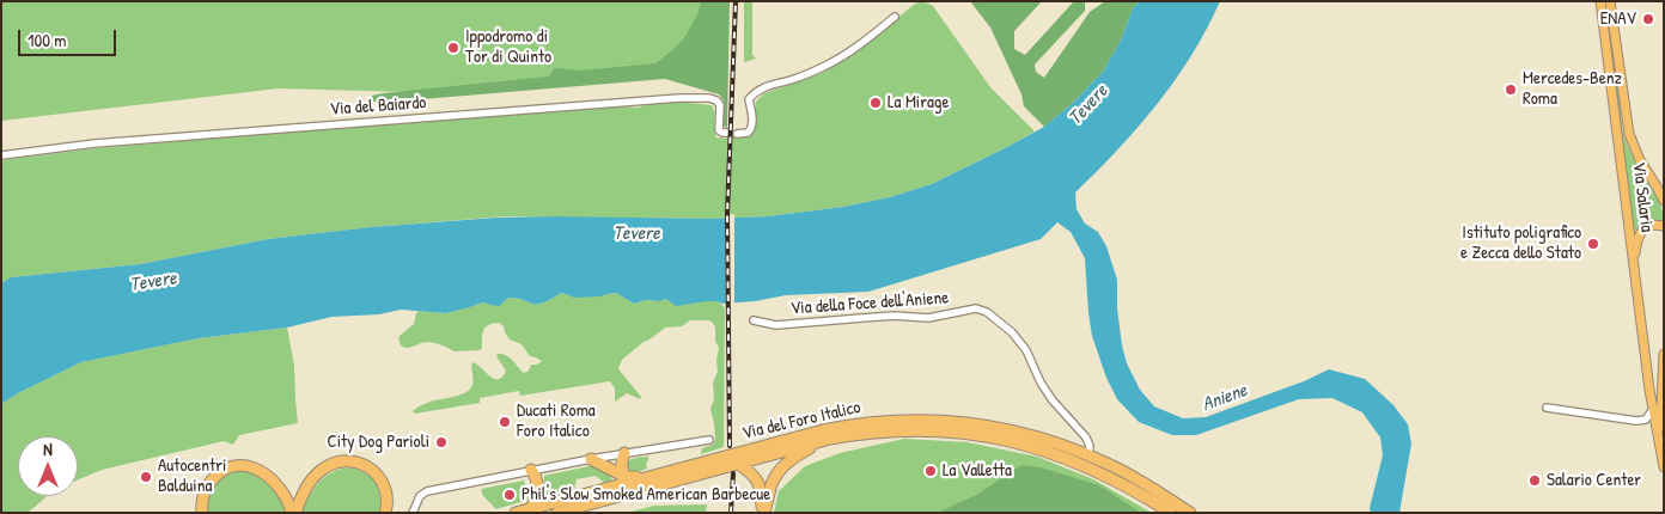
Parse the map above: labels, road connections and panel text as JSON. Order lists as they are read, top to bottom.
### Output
{
  "streets": {
    "highway": ["Via del Foro Italico"],
    "main road": ["Via Salaria"],
    "street": ["Via del Baiardo", "Via della Foce dell'Aniene"]
  },
  "crossings": [
    ["Via della Foce dell'Aniene", "Via del Foro Italico"]
  ],
  "water": ["Tevere", "Aniene"],
  "places": [
    "ENAV",
    "Ippodromo di Tor di Quinto",
    "Mercedes-Benz Roma",
    "La Mirage",
    "Istituto poligrafico e Zecca dello Stato",
    "Ducati Roma Foro Italico",
    "City Dog Parioli",
    "La Valletta",
    "Autocentri Balduina",
    "Salario Center",
    "Phil's Slow Smoked American Barbecue"
  ],
  "scale_bar": "100 m",
  "north": "top"
}
